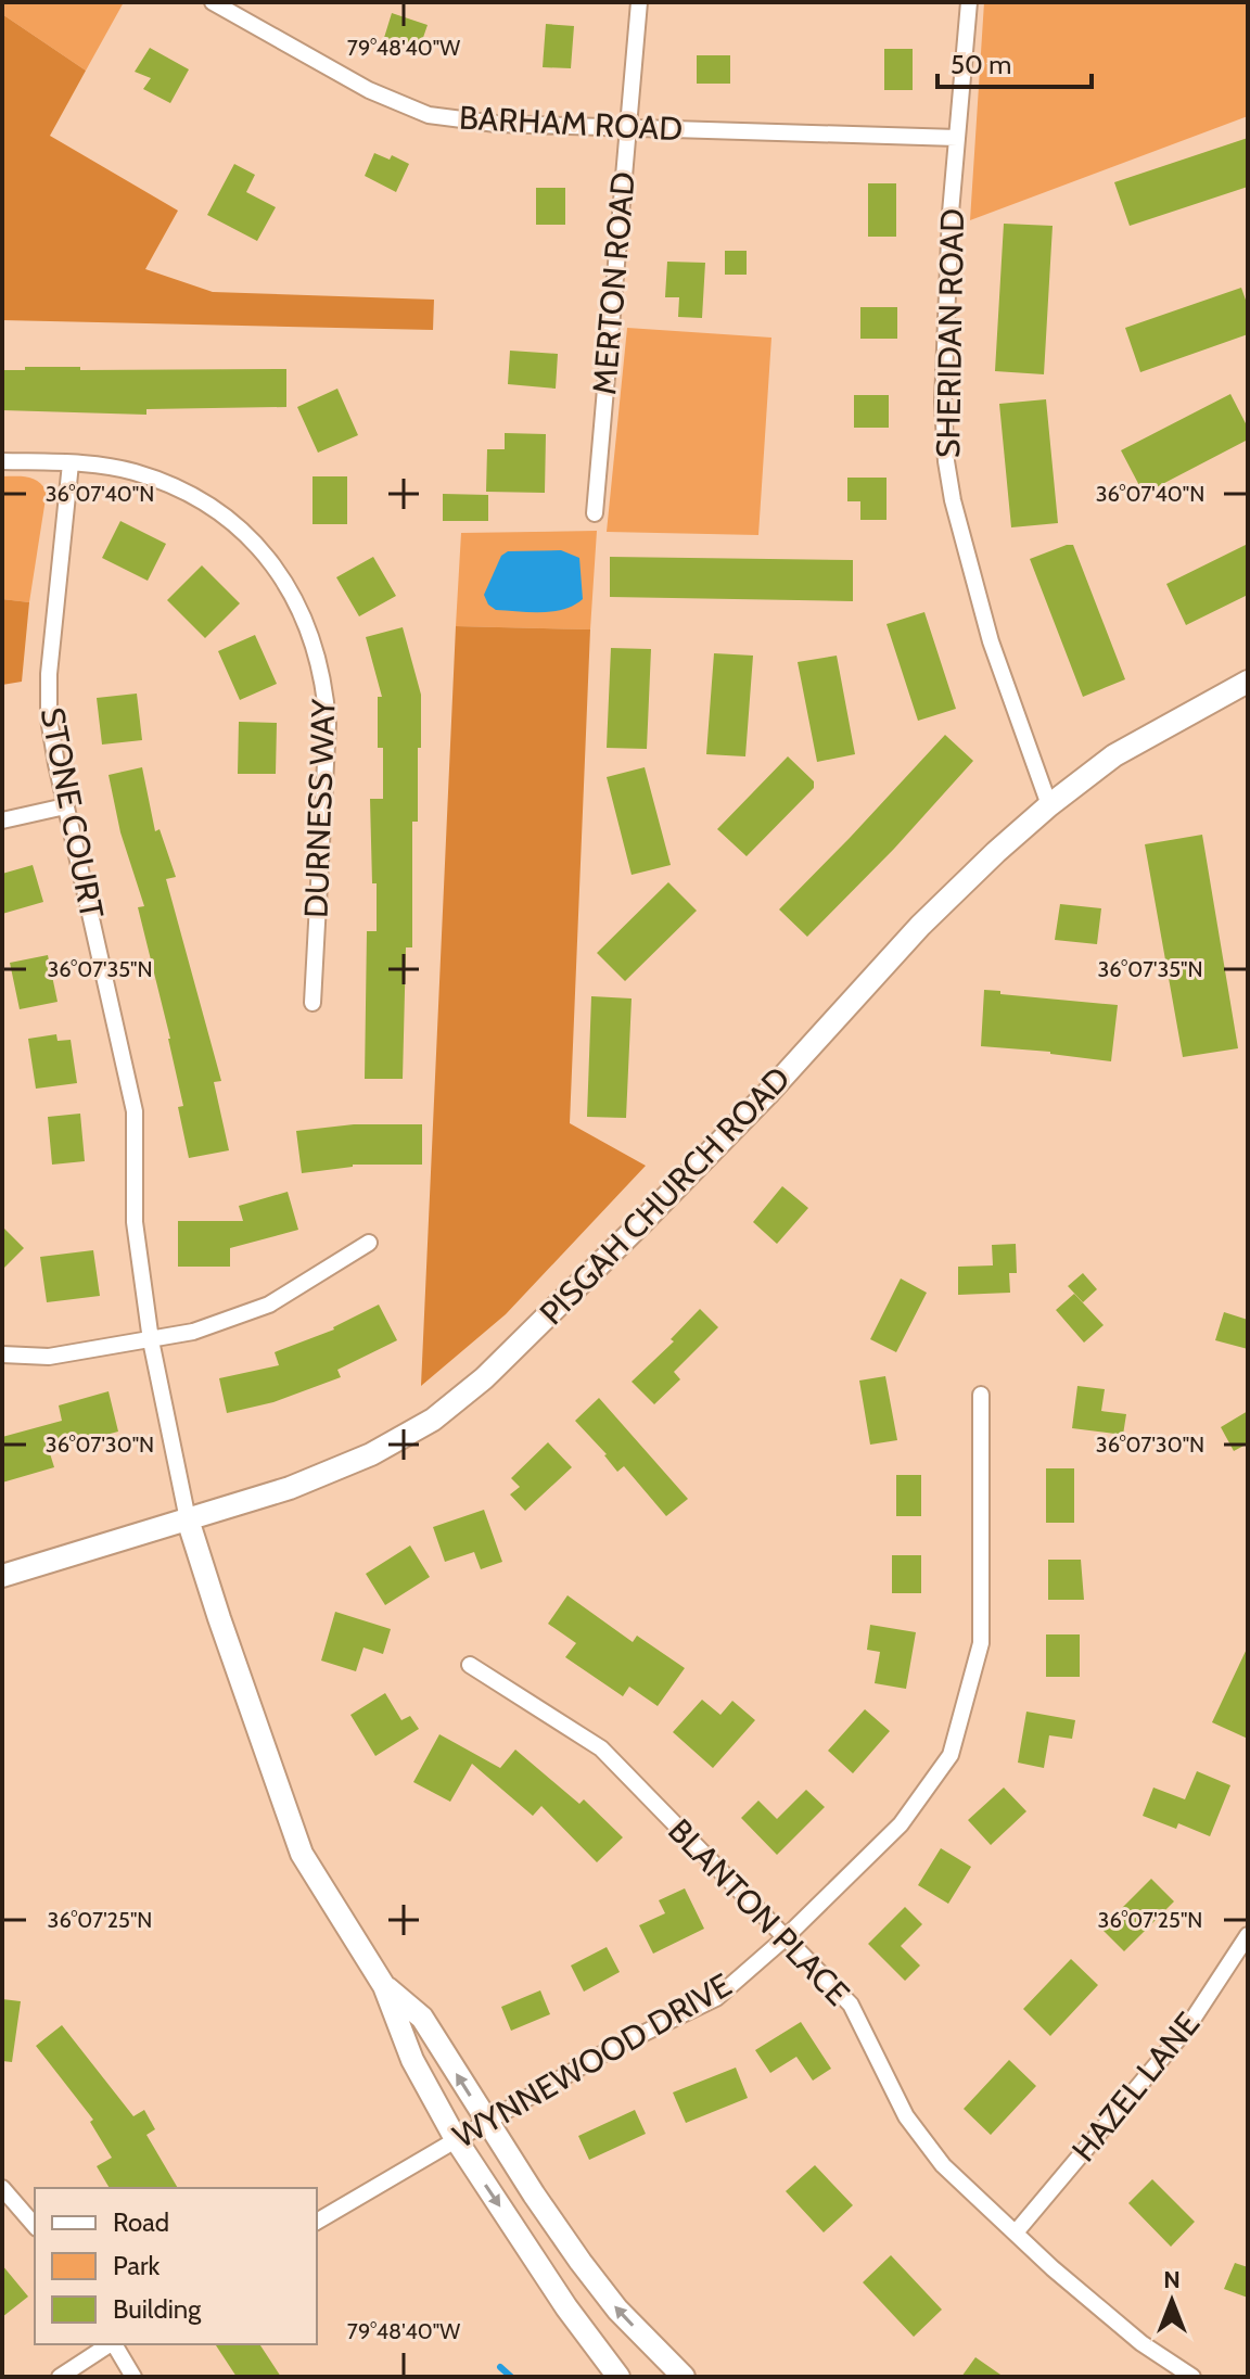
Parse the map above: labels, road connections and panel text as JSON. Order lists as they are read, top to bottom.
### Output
{
  "streets": {
    "main road": ["PISGAH CHURCH ROAD"],
    "street": [
      "BARHAM ROAD",
      "MERTON ROAD",
      "SHERIDAN ROAD",
      "DURNESS WAY",
      "STONE COURT",
      "BLANTON PLACE",
      "WYNNEWOOD DRIVE",
      "HAZEL LANE"
    ]
  },
  "crossings": [
    ["BARHAM ROAD", "MERTON ROAD"],
    ["BARHAM ROAD", "SHERIDAN ROAD"],
    ["SHERIDAN ROAD", "PISGAH CHURCH ROAD"],
    ["DURNESS WAY", "STONE COURT"],
    ["STONE COURT", "PISGAH CHURCH ROAD"],
    ["BLANTON PLACE", "WYNNEWOOD DRIVE"],
    ["BLANTON PLACE", "HAZEL LANE"]
  ],
  "legend": ["Road", "Park", "Building"],
  "scale_bar": "50 m",
  "north": "top",
  "coordinates": [
    "79°48'40\"W",
    "36°07'40\"N",
    "36°07'35\"N",
    "36°07'30\"N",
    "36°07'25\"N"
  ]
}
